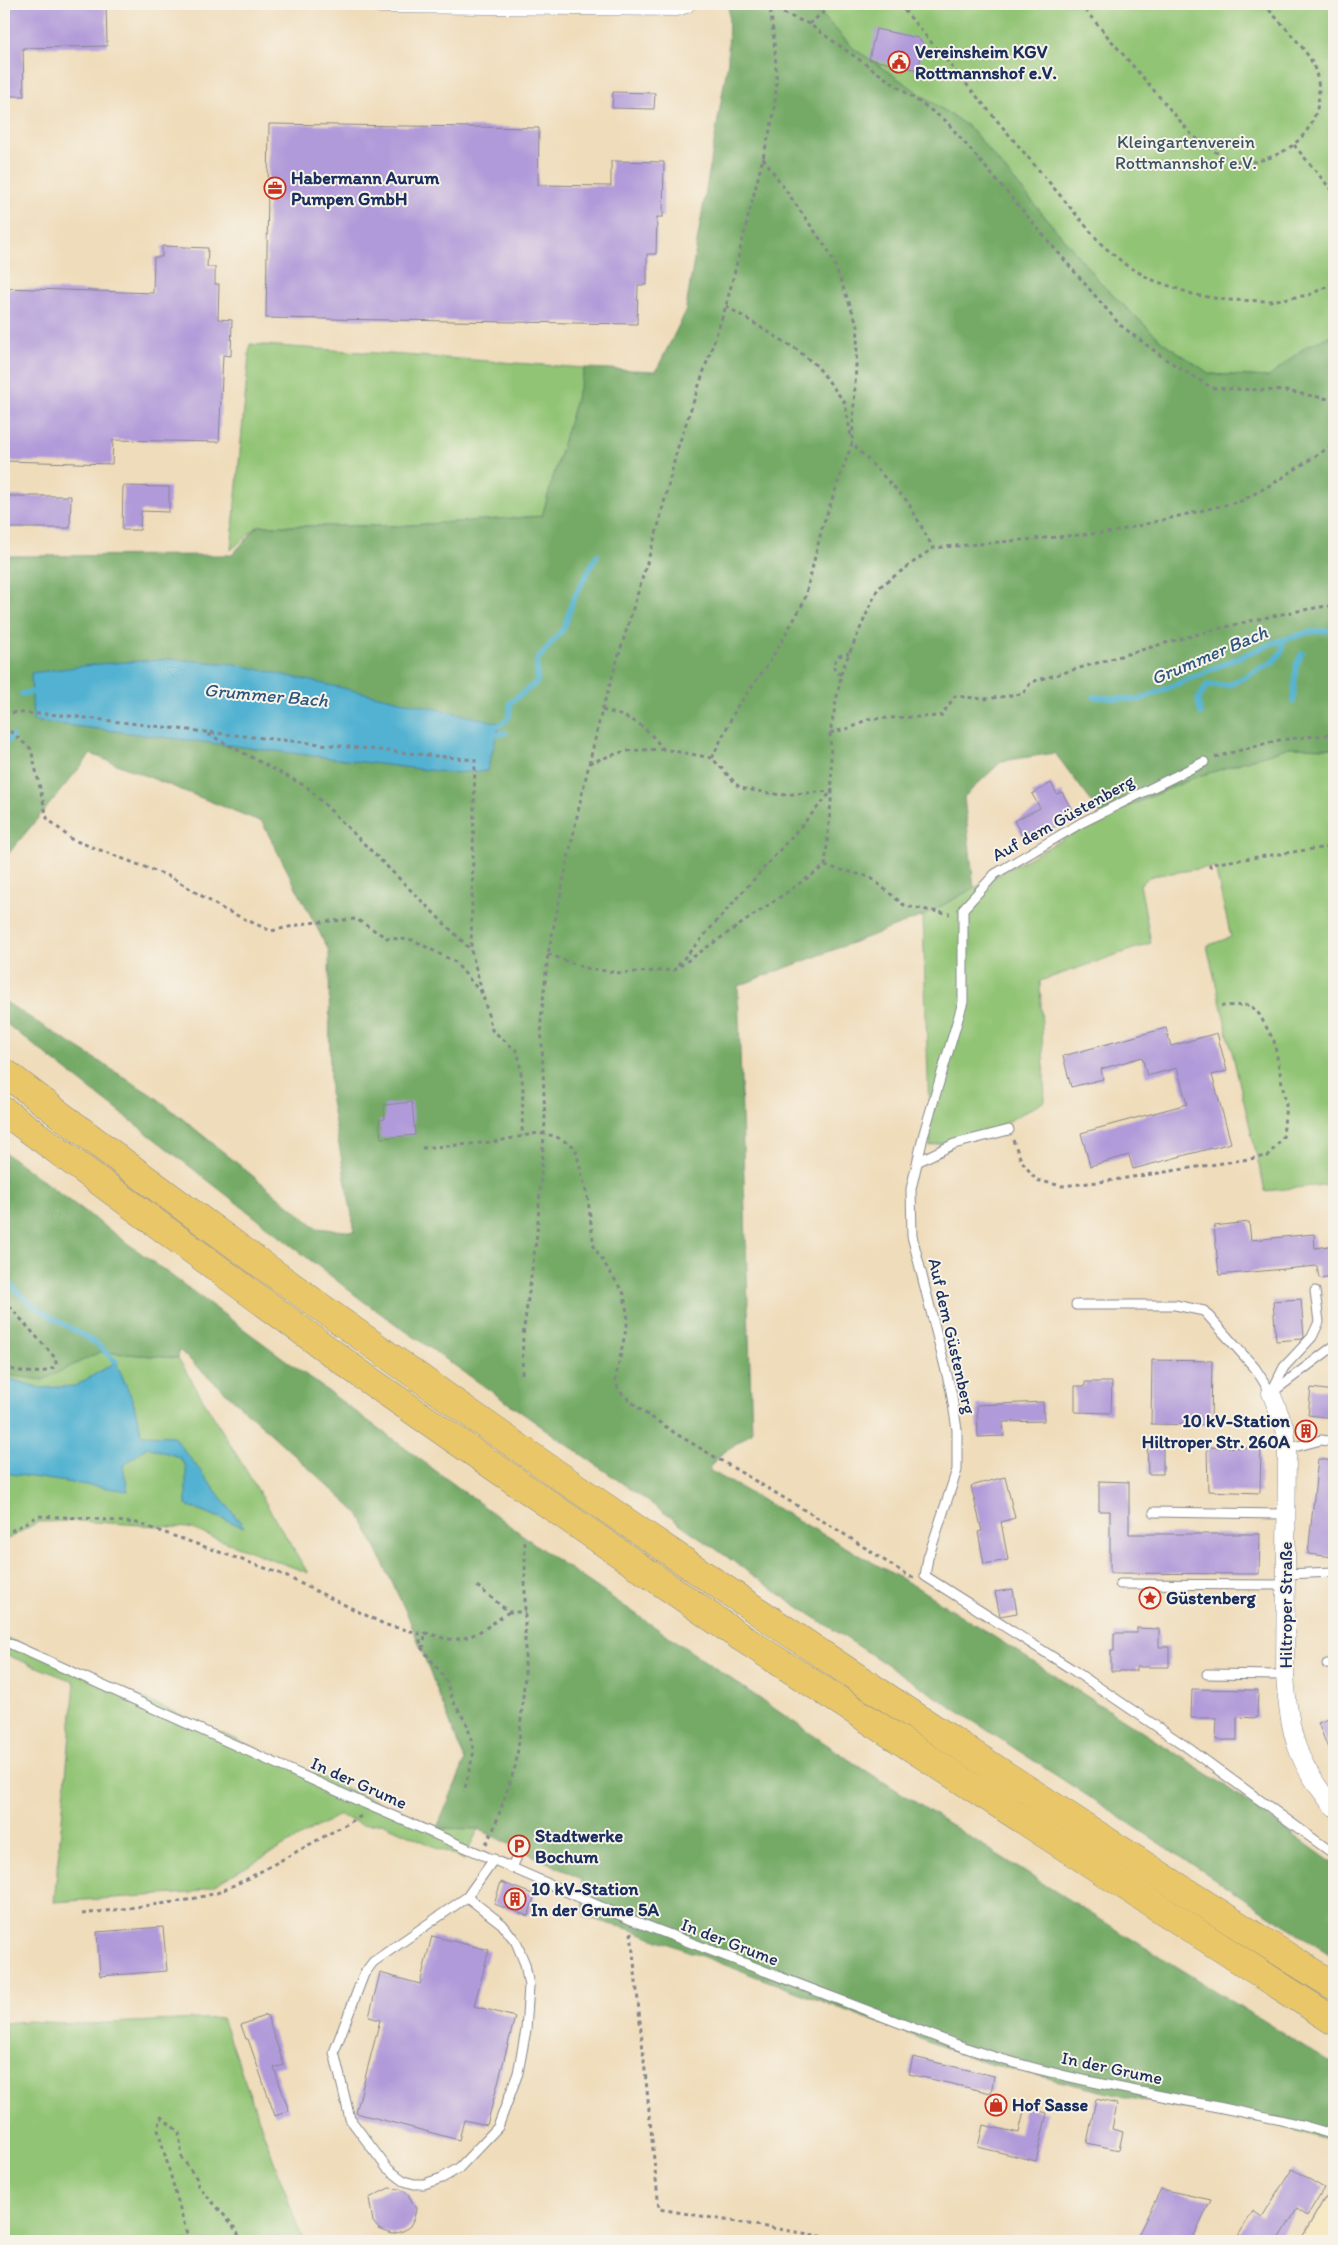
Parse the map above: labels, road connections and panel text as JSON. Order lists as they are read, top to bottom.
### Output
{
  "streets": {
    "street": ["Hiltroper Straße"],
    "lane": ["Auf dem Güstenberg", "In der Grume"]
  },
  "water": ["Grummer Bach"],
  "parks": ["Kleingartenverein Rottmannshof e.V."],
  "places": {
    "public building": ["Vereinsheim KGV Rottmannshof e.V."],
    "office": ["Habermann Aurum Pumpen GmbH"],
    "building": ["10 kV-Station Hiltroper Str. 260A", "10 kV-Station In der Grume 5A"],
    "place": ["Güstenberg"],
    "parking": ["Stadtwerke Bochum"],
    "shop": ["Hof Sasse"]
  }
}
